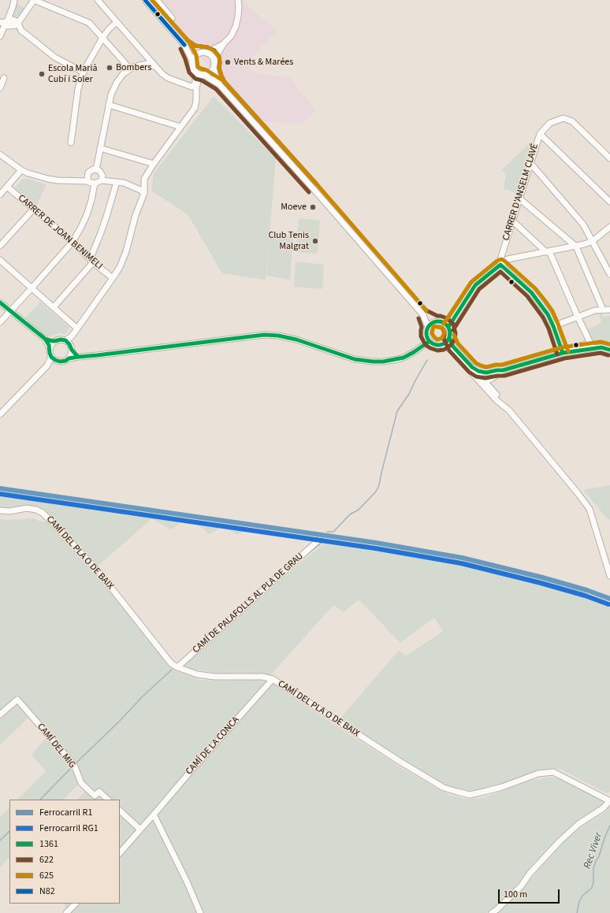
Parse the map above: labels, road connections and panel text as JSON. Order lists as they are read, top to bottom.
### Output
{
  "streets": {
    "street": [
      "CARRER D'ANSELM CLAVÉ",
      "CARRER DE JOAN BENIMELI",
      "CAMÍ DEL PLA O DE BAIX",
      "CAMÍ DE PALAFOLLS AL PLA DE GRAU",
      "CAMÍ DEL MIG",
      "CAMÍ DE LA CONCA"
    ]
  },
  "crossings": [
    ["CAMÍ DEL PLA O DE BAIX", "CAMÍ DE PALAFOLLS AL PLA DE GRAU"],
    ["CAMÍ DEL PLA O DE BAIX", "CAMÍ DE LA CONCA"]
  ],
  "water": ["Rec Viver"],
  "places": [
    "Vents & Marées",
    "Bombers",
    "Escola Marià Cubí i Soler",
    "Moeve",
    "Club Tenis Malgrat"
  ],
  "lines": [
    "transit line 625",
    "transit line N82",
    "transit line 622",
    "transit line 1361",
    "rail line R1",
    "rail line RG1"
  ],
  "legend": [
    "Ferrocarril R1",
    "Ferrocarril RG1",
    "1361",
    "622",
    "625",
    "N82"
  ],
  "scale_bar": "100 m"
}
